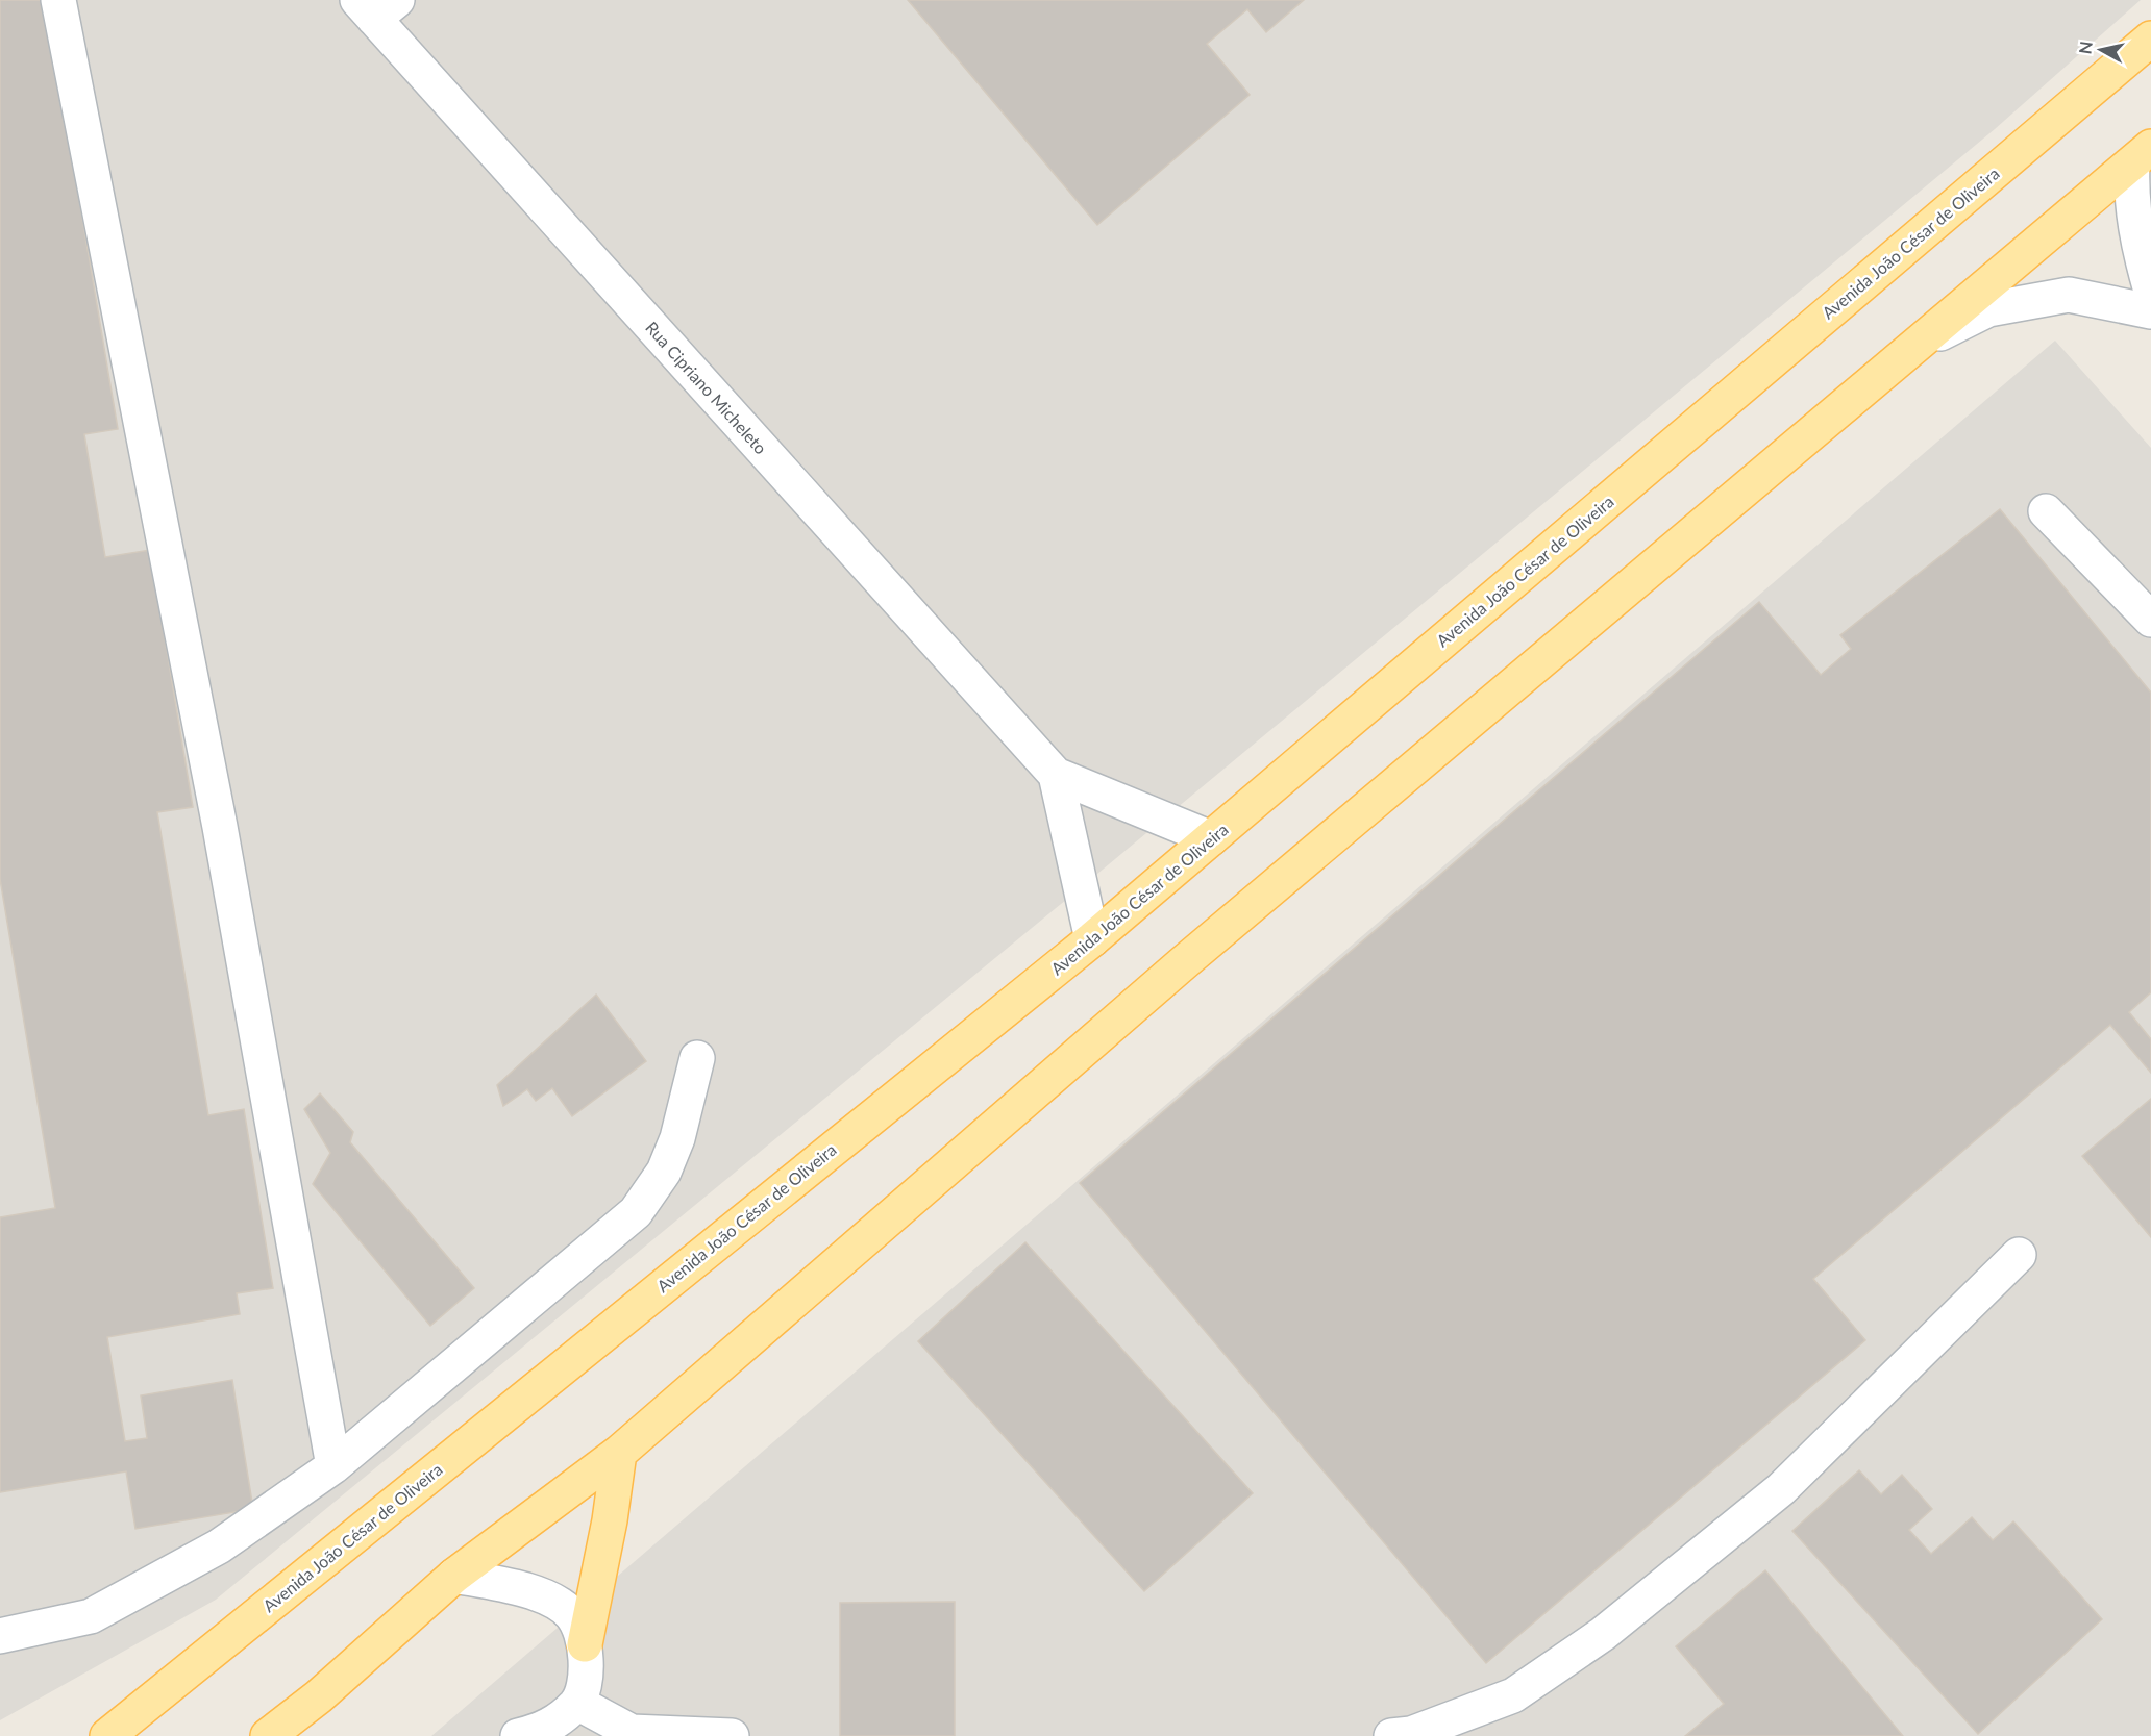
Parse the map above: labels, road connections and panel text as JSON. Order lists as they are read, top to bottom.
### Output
{
  "streets": {
    "main road": ["Avenida João César de Oliveira"],
    "street": ["Rua Cipriano Micheleto"]
  },
  "crossings": [
    ["Avenida João César de Oliveira", "Rua Cipriano Micheleto"]
  ],
  "north": "left"
}
